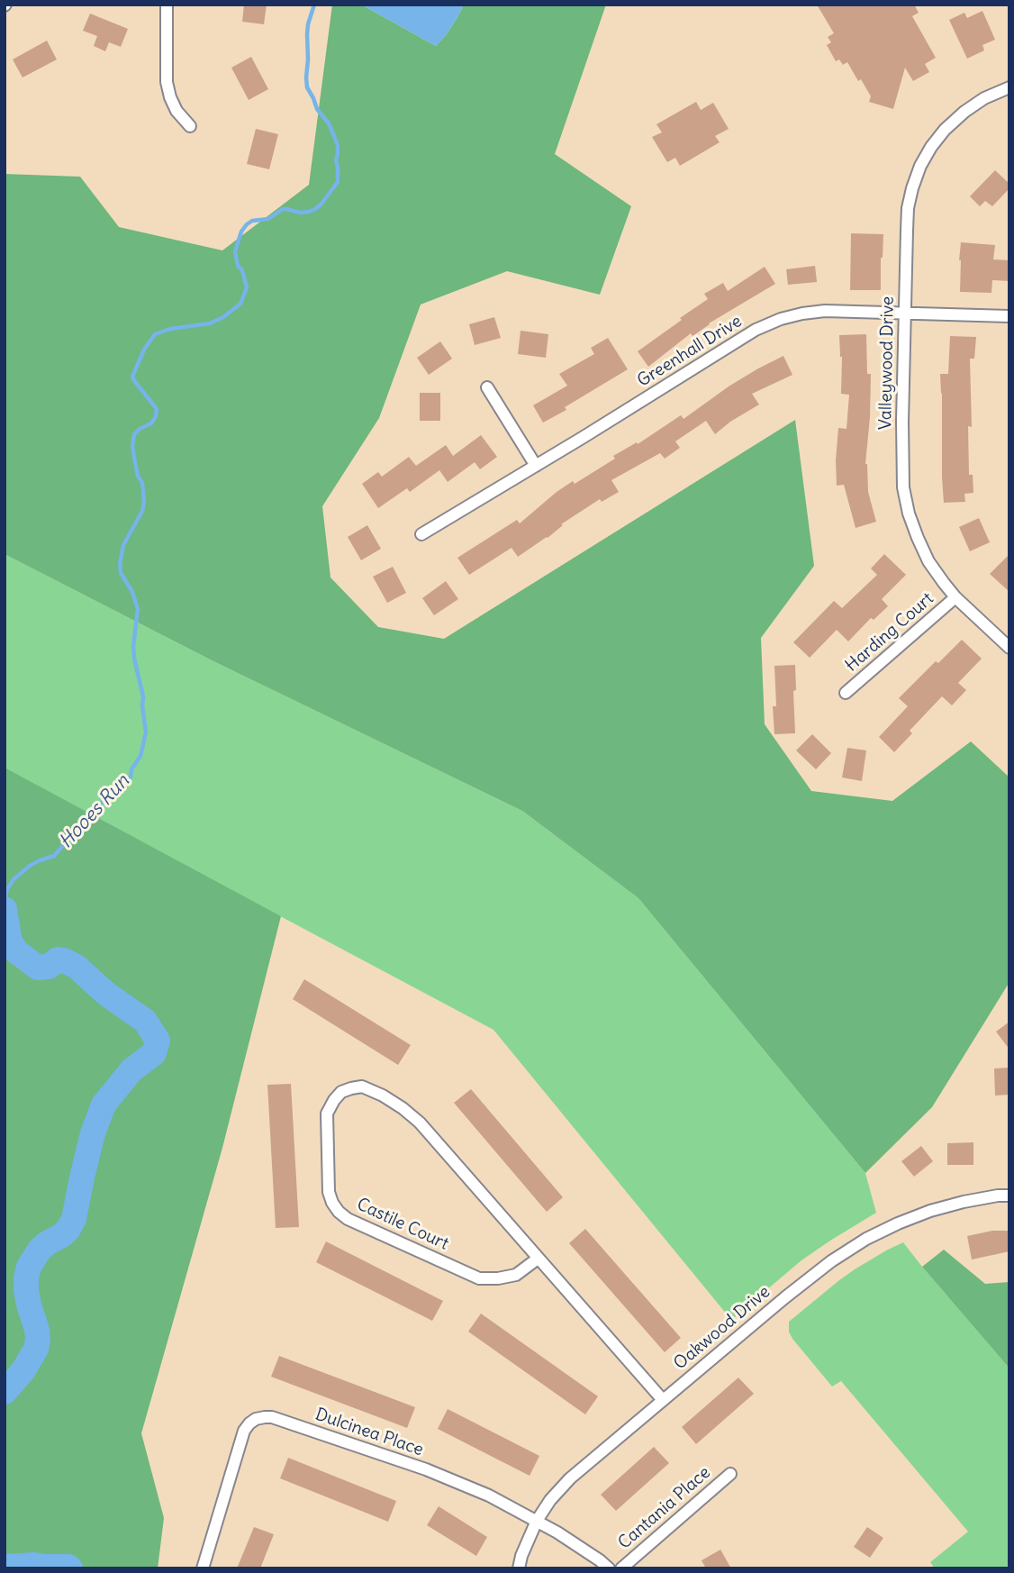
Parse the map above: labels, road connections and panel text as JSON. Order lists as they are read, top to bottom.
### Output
{
  "streets": {
    "street": [
      "Greenhall Drive",
      "Valleywood Drive",
      "Harding Court",
      "Castile Court",
      "Oakwood Drive",
      "Dulcinea Place",
      "Cantania Place"
    ]
  },
  "crossings": [
    ["Greenhall Drive", "Valleywood Drive"],
    ["Valleywood Drive", "Harding Court"],
    ["Castile Court", "Oakwood Drive"],
    ["Oakwood Drive", "Dulcinea Place"]
  ],
  "water": ["Hooes Run"]
}
